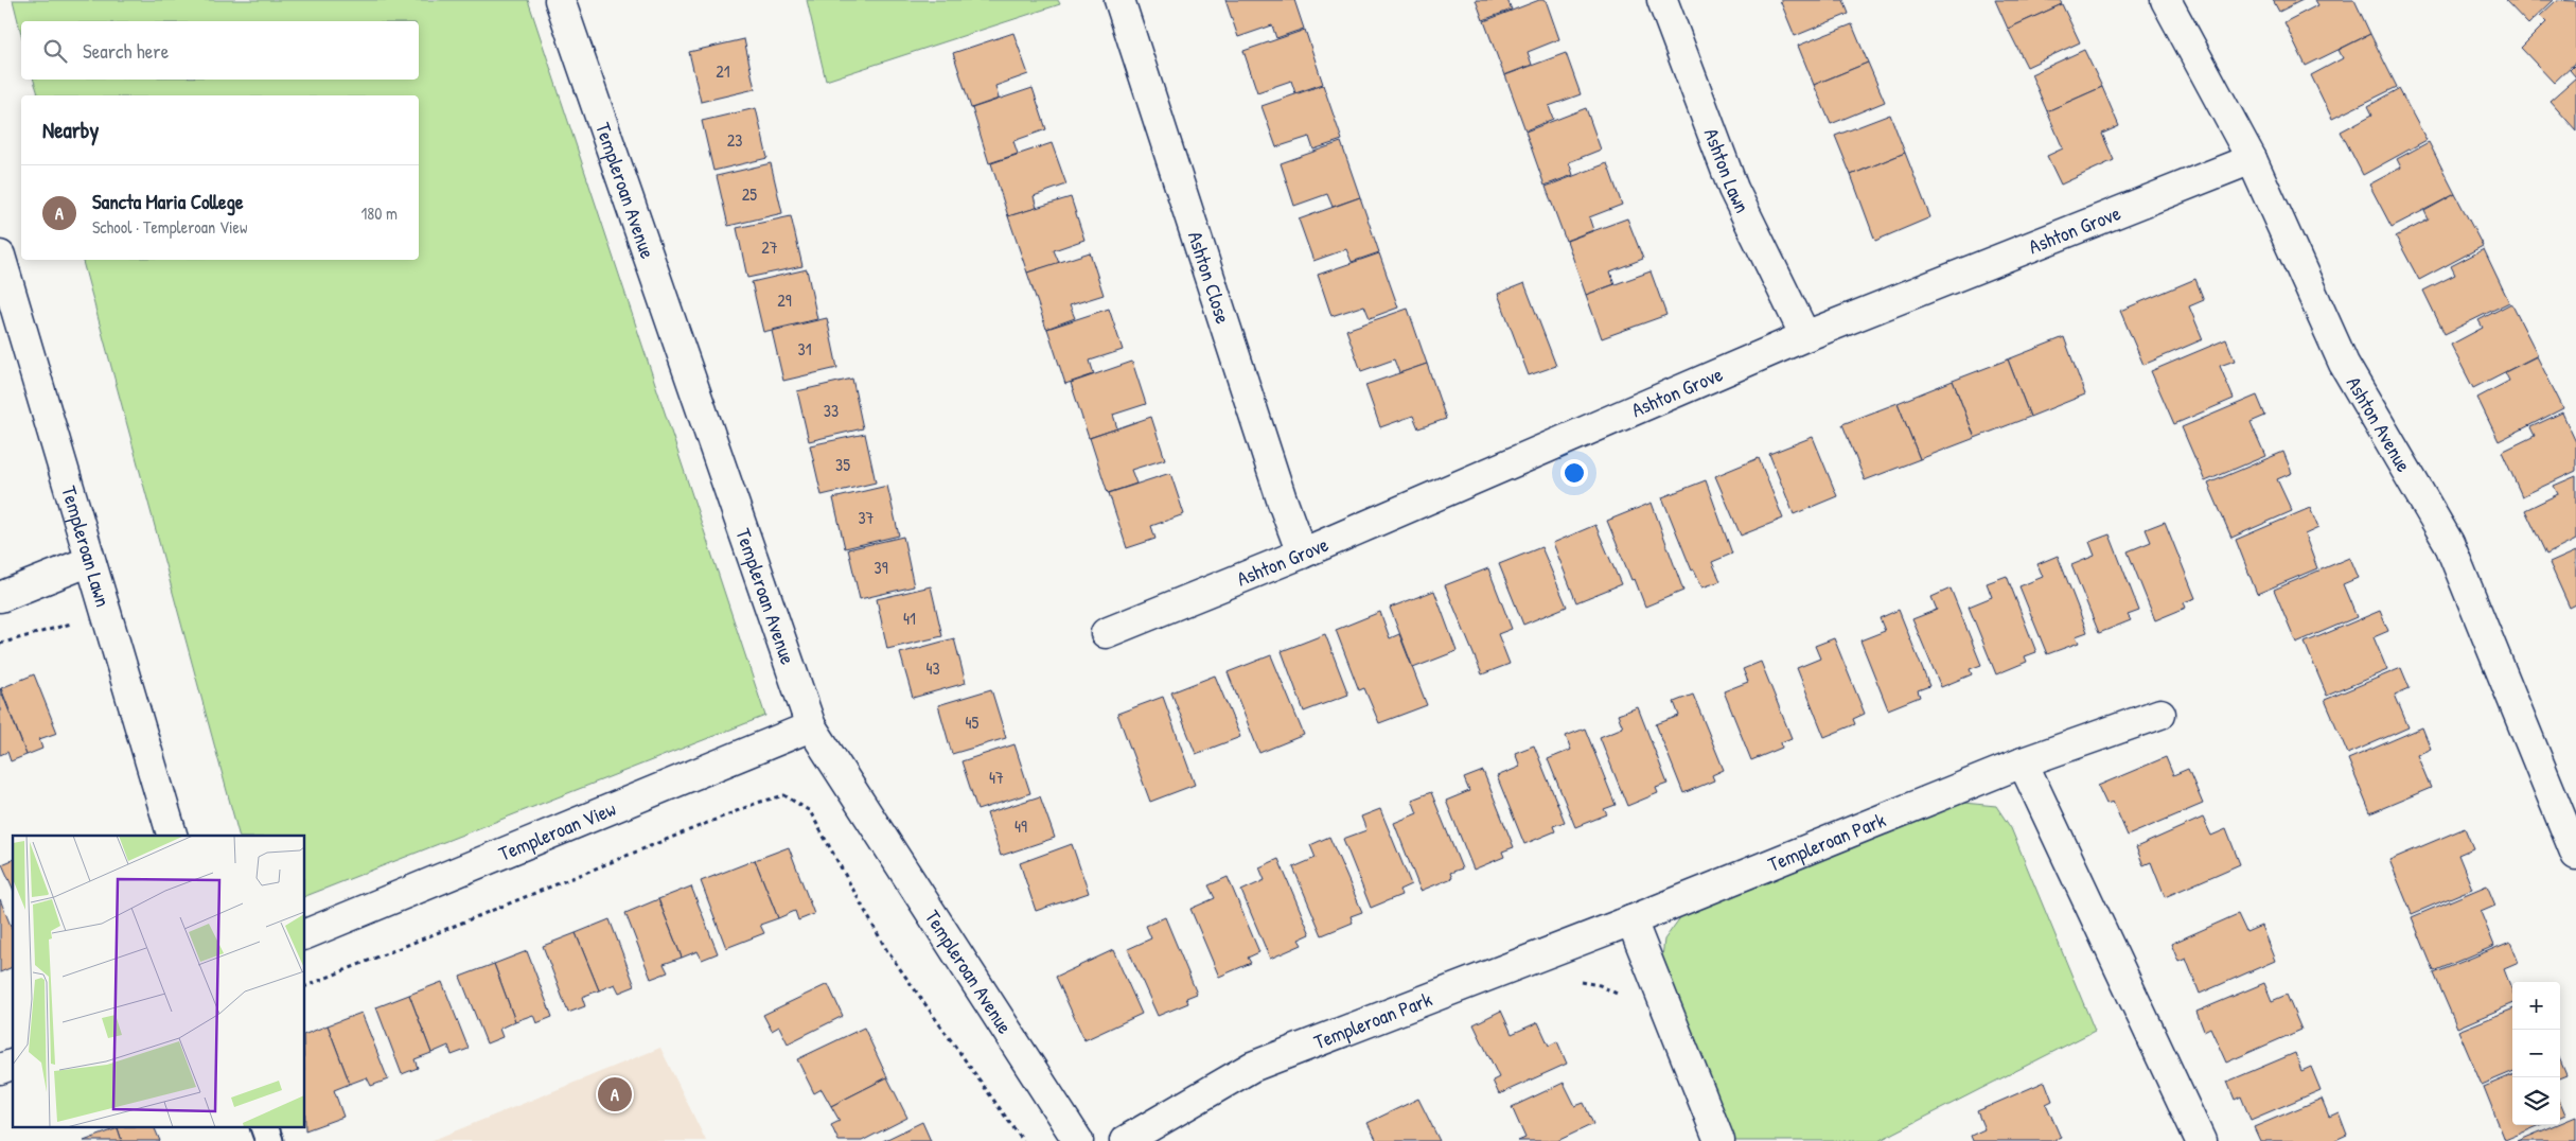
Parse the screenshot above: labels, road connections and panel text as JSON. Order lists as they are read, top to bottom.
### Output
{
  "streets": {
    "street": [
      "Ashton Lawn",
      "Templeroan Avenue",
      "Ashton Grove",
      "Ashton Close",
      "Ashton Avenue",
      "Templeroan Lawn",
      "Templeroan View",
      "Templeroan Park"
    ]
  },
  "crossings": [
    ["Ashton Lawn", "Ashton Grove"],
    ["Templeroan Avenue", "Templeroan View"],
    ["Ashton Grove", "Ashton Close"],
    ["Ashton Grove", "Ashton Avenue"]
  ],
  "house_numbers": [
    "21",
    "23",
    "25",
    "27",
    "29",
    "31",
    "33",
    "35",
    "37",
    "39",
    "41",
    "43",
    "45",
    "47",
    "49"
  ],
  "page": {
    "search": "Search here",
    "heading": "Nearby",
    "list": [
      {
        "mark": "A",
        "name": "Sancta Maria College",
        "note": "School · Templeroan View",
        "value": "180 m"
      }
    ],
    "map_buttons": ["+", "−"],
    "pins": "A"
  }
}
